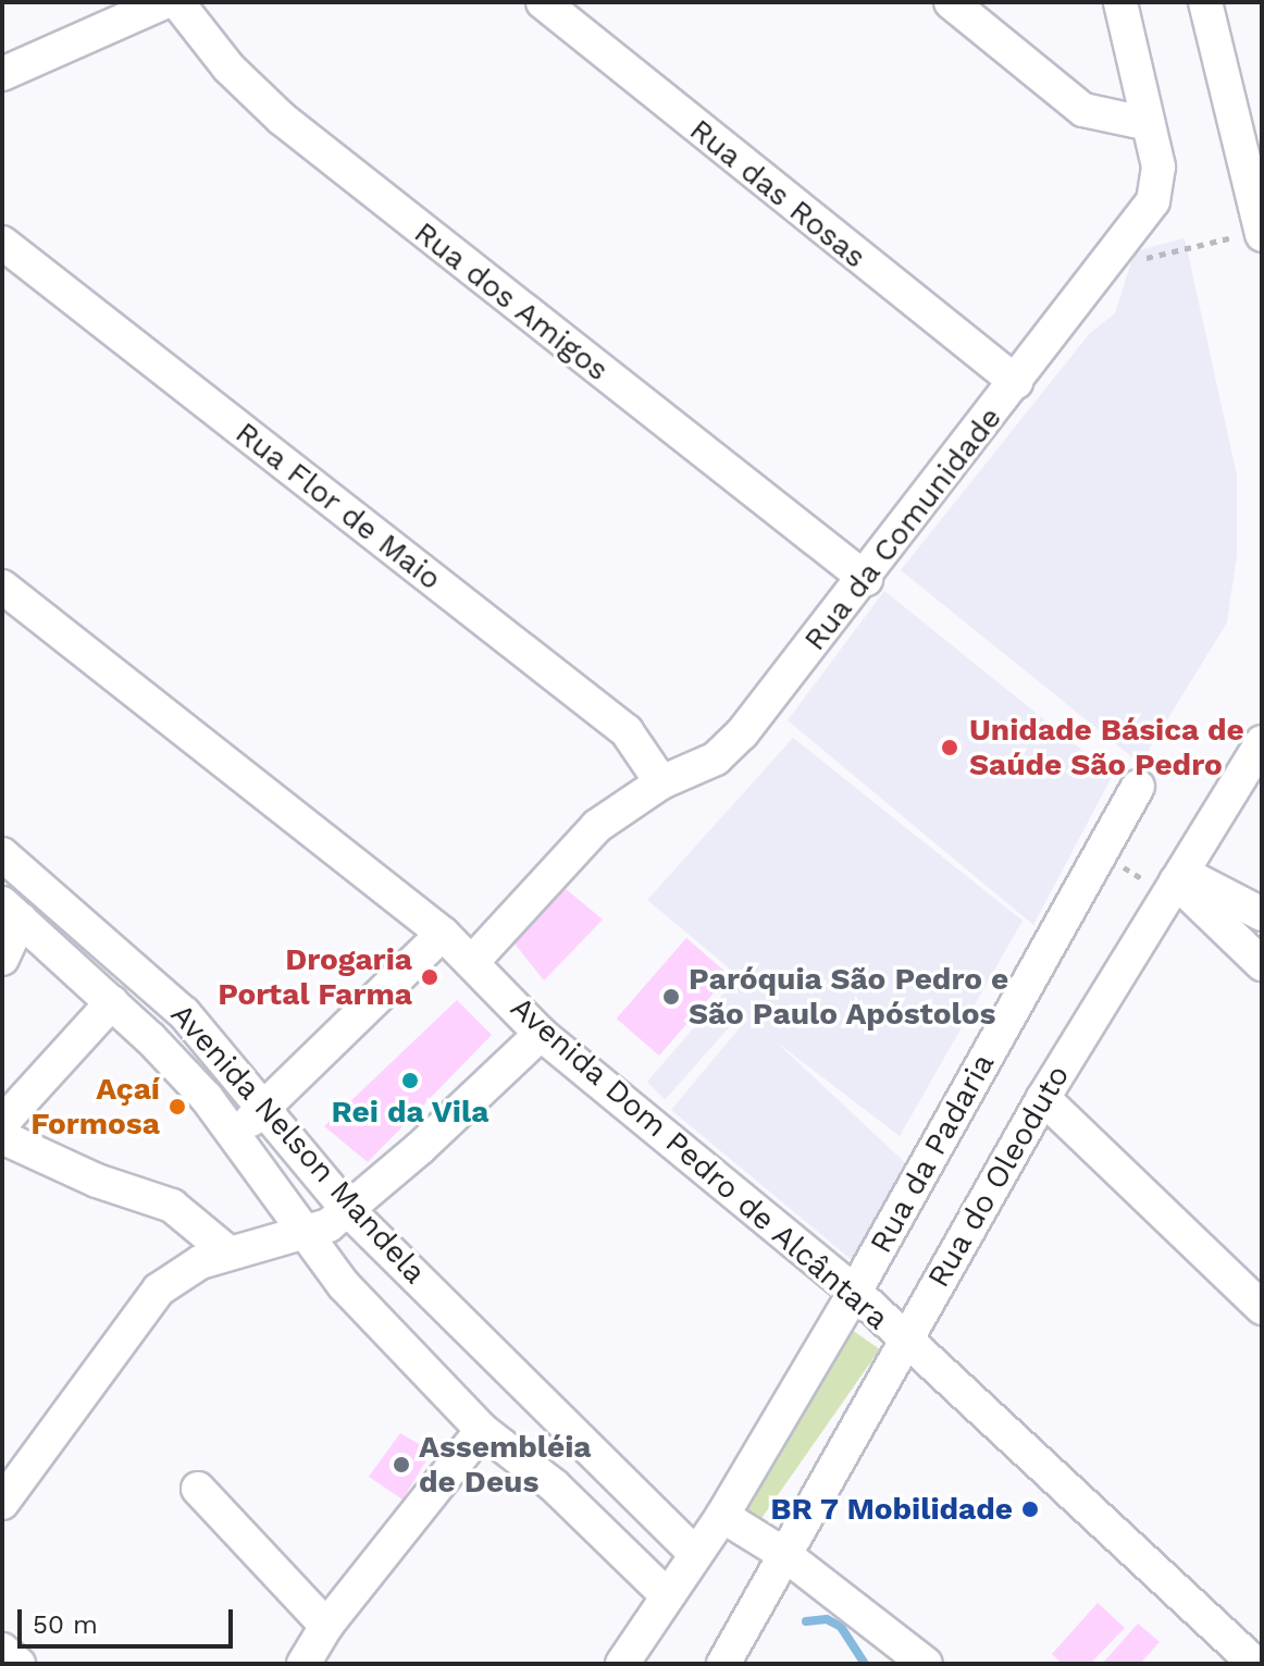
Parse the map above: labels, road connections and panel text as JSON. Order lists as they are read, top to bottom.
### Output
{
  "streets": {
    "street": [
      "Rua das Rosas",
      "Rua dos Amigos",
      "Rua Flor de Maio",
      "Rua da Comunidade",
      "Avenida Nelson Mandela",
      "Rua da Padaria",
      "Avenida Dom Pedro de Alcântara",
      "Rua do Oleoduto"
    ]
  },
  "crossings": [
    ["Rua das Rosas", "Rua da Comunidade"],
    ["Rua dos Amigos", "Rua da Comunidade"],
    ["Rua Flor de Maio", "Rua da Comunidade"],
    ["Rua da Comunidade", "Avenida Dom Pedro de Alcântara"],
    ["Rua da Padaria", "Avenida Dom Pedro de Alcântara"],
    ["Avenida Dom Pedro de Alcântara", "Rua do Oleoduto"]
  ],
  "places": [
    "Unidade Básica de Saúde São Pedro",
    "Drogaria Portal Farma",
    "Paróquia São Pedro e São Paulo Apóstolos",
    "Rei da Vila",
    "Açaí Formosa",
    "Assembléia de Deus",
    "BR 7 Mobilidade"
  ],
  "scale_bar": "50 m"
}
